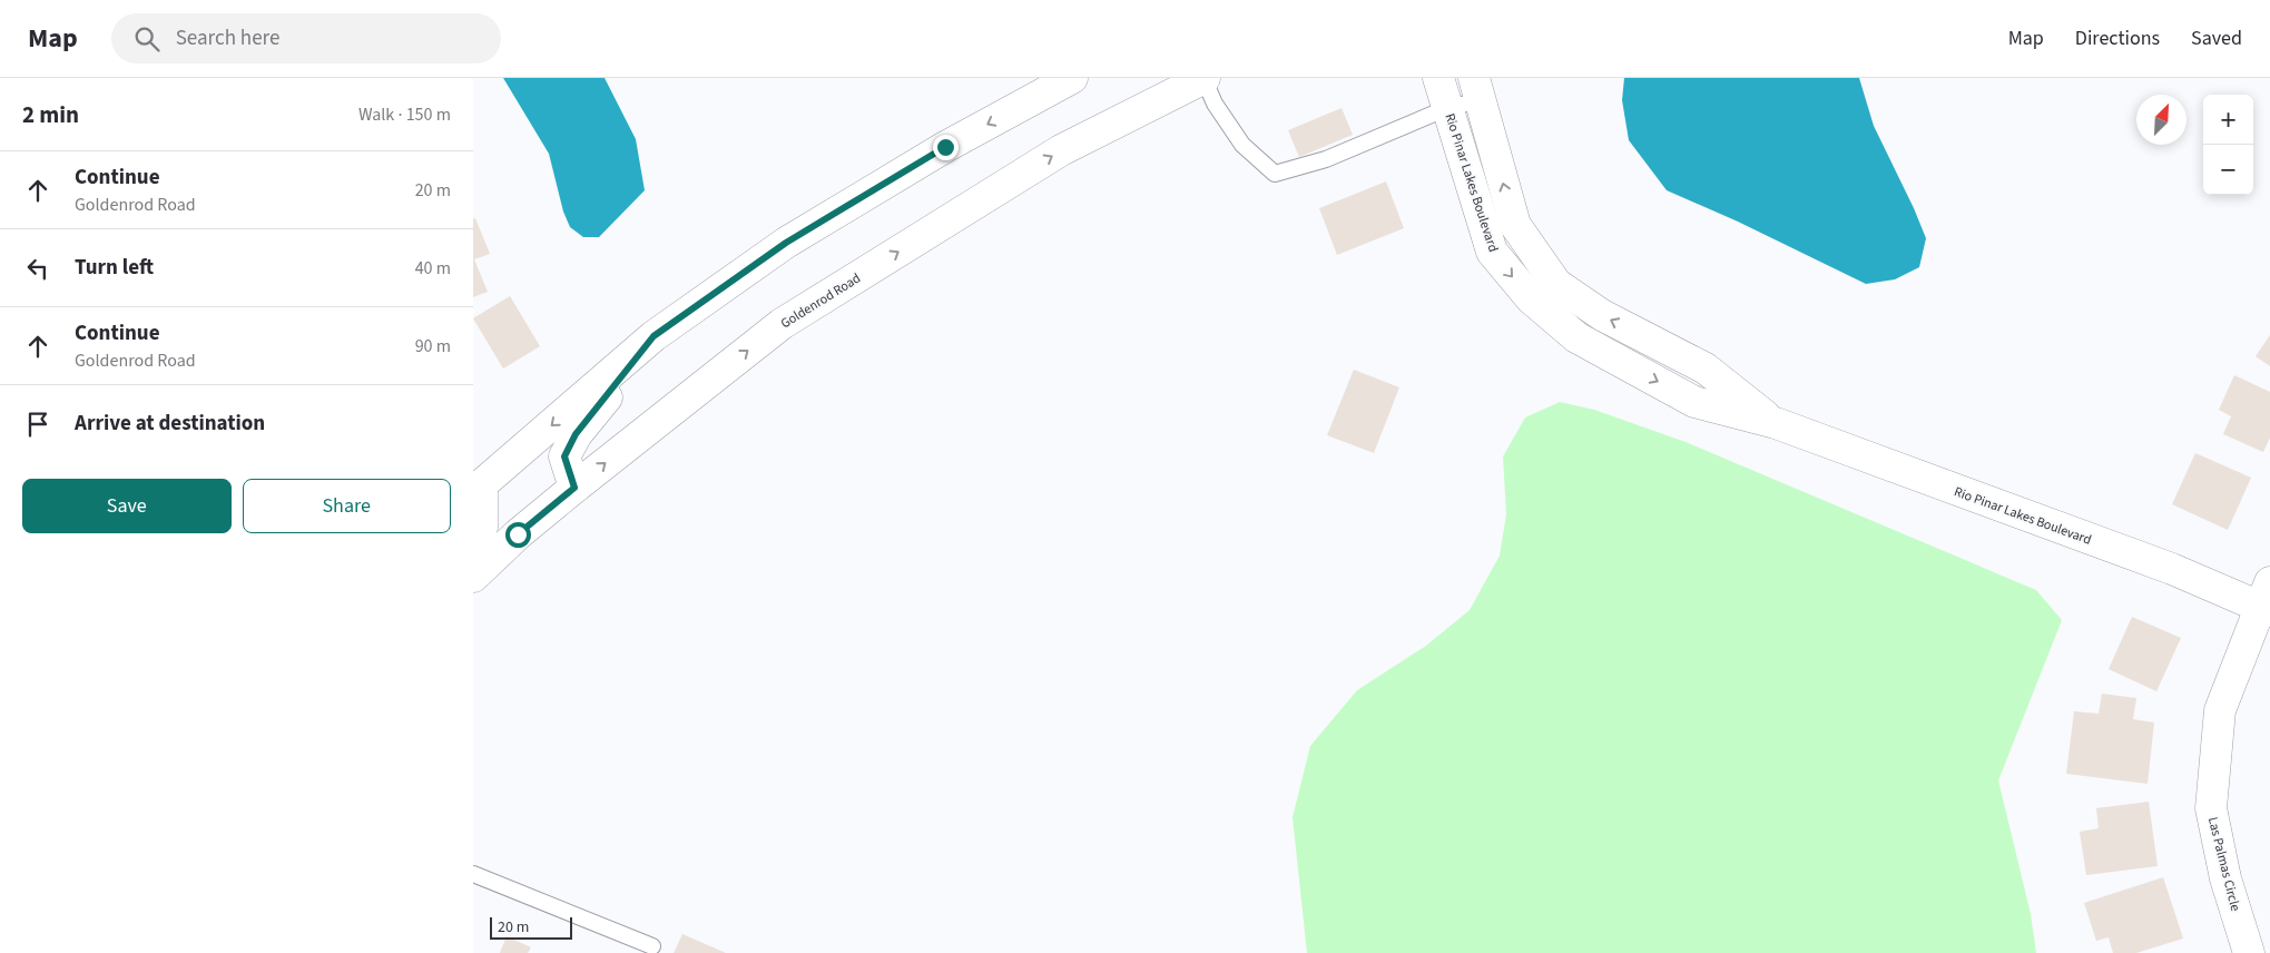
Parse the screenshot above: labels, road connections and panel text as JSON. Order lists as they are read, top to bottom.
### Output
{
  "streets": {
    "street": ["Rio Pinar Lakes Boulevard", "Goldenrod Road", "Las Palmas Circle"]
  },
  "crossings": [
    ["Rio Pinar Lakes Boulevard", "Las Palmas Circle"]
  ],
  "scale_bar": "20 m",
  "north": "top right",
  "page": {
    "header": "Map",
    "search": "Search here",
    "nav": ["Map", "Directions", "Saved"],
    "heading": ["2 min", "Walk · 150 m"],
    "map_buttons": ["+", "−"],
    "list": [
      ["Continue", "Goldenrod Road", "20 m"],
      ["Turn left", "40 m"],
      ["Continue", "Goldenrod Road", "90 m"],
      "Arrive at destination"
    ],
    "buttons": ["Save", "Share"],
    "scale": "20 m"
  }
}
